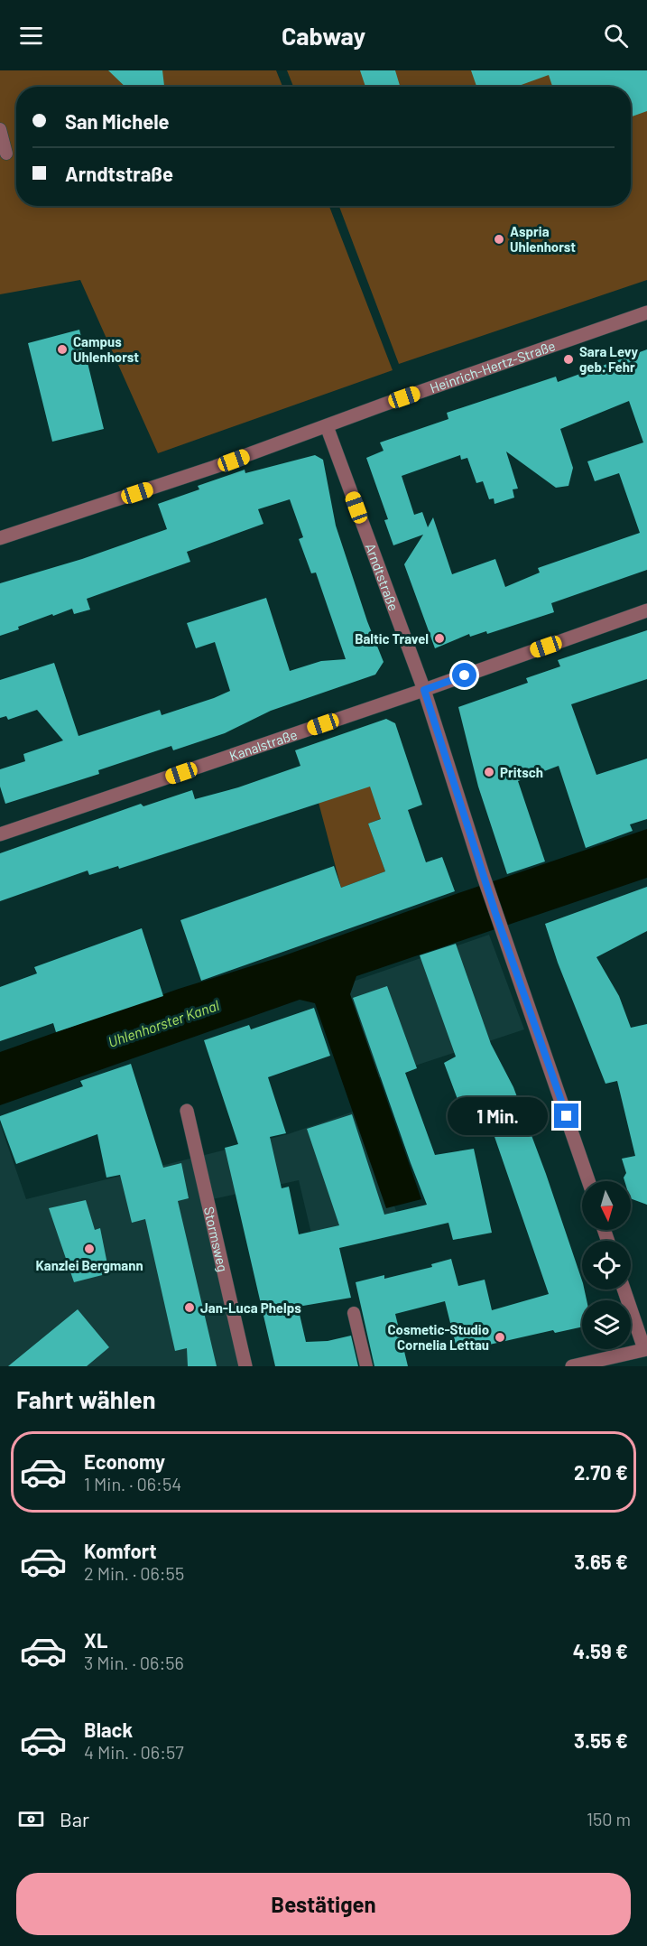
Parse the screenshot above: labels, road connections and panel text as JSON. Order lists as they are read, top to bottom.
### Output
{
  "streets": {
    "street": [
      "Heinrich-Hertz-Straße",
      "Arndtstraße",
      "Kanalstraße",
      "Stormsweg"
    ]
  },
  "crossings": [
    ["Heinrich-Hertz-Straße", "Arndtstraße"],
    ["Arndtstraße", "Kanalstraße"]
  ],
  "water": ["Uhlenhorster Kanal"],
  "places": [
    "Aspria Uhlenhorst",
    "Campus Uhlenhorst",
    "Sara Levy geb. Fehr",
    "Baltic Travel",
    "Pritsch",
    "Kanzlei Bergmann",
    "Jan-Luca Phelps",
    "Cosmetic-Studio Cornelia Lettau"
  ],
  "north": "bottom",
  "page": {
    "header": "Cabway",
    "banner": ["San Michele", "Arndtstraße"],
    "bubble": "1 Min.",
    "heading": "Fahrt wählen",
    "list": [
      {
        "name": "Economy",
        "note": "1 Min. · 06:54",
        "value": "2.70 €"
      },
      {
        "name": "Komfort",
        "note": "2 Min. · 06:55",
        "value": "3.65 €"
      },
      {
        "name": "XL",
        "note": "3 Min. · 06:56",
        "value": "4.59 €"
      },
      {
        "name": "Black",
        "note": "4 Min. · 06:57",
        "value": "3.55 €"
      }
    ],
    "pay": ["Bar", "150 m"],
    "buttons": "Bestätigen"
  }
}
